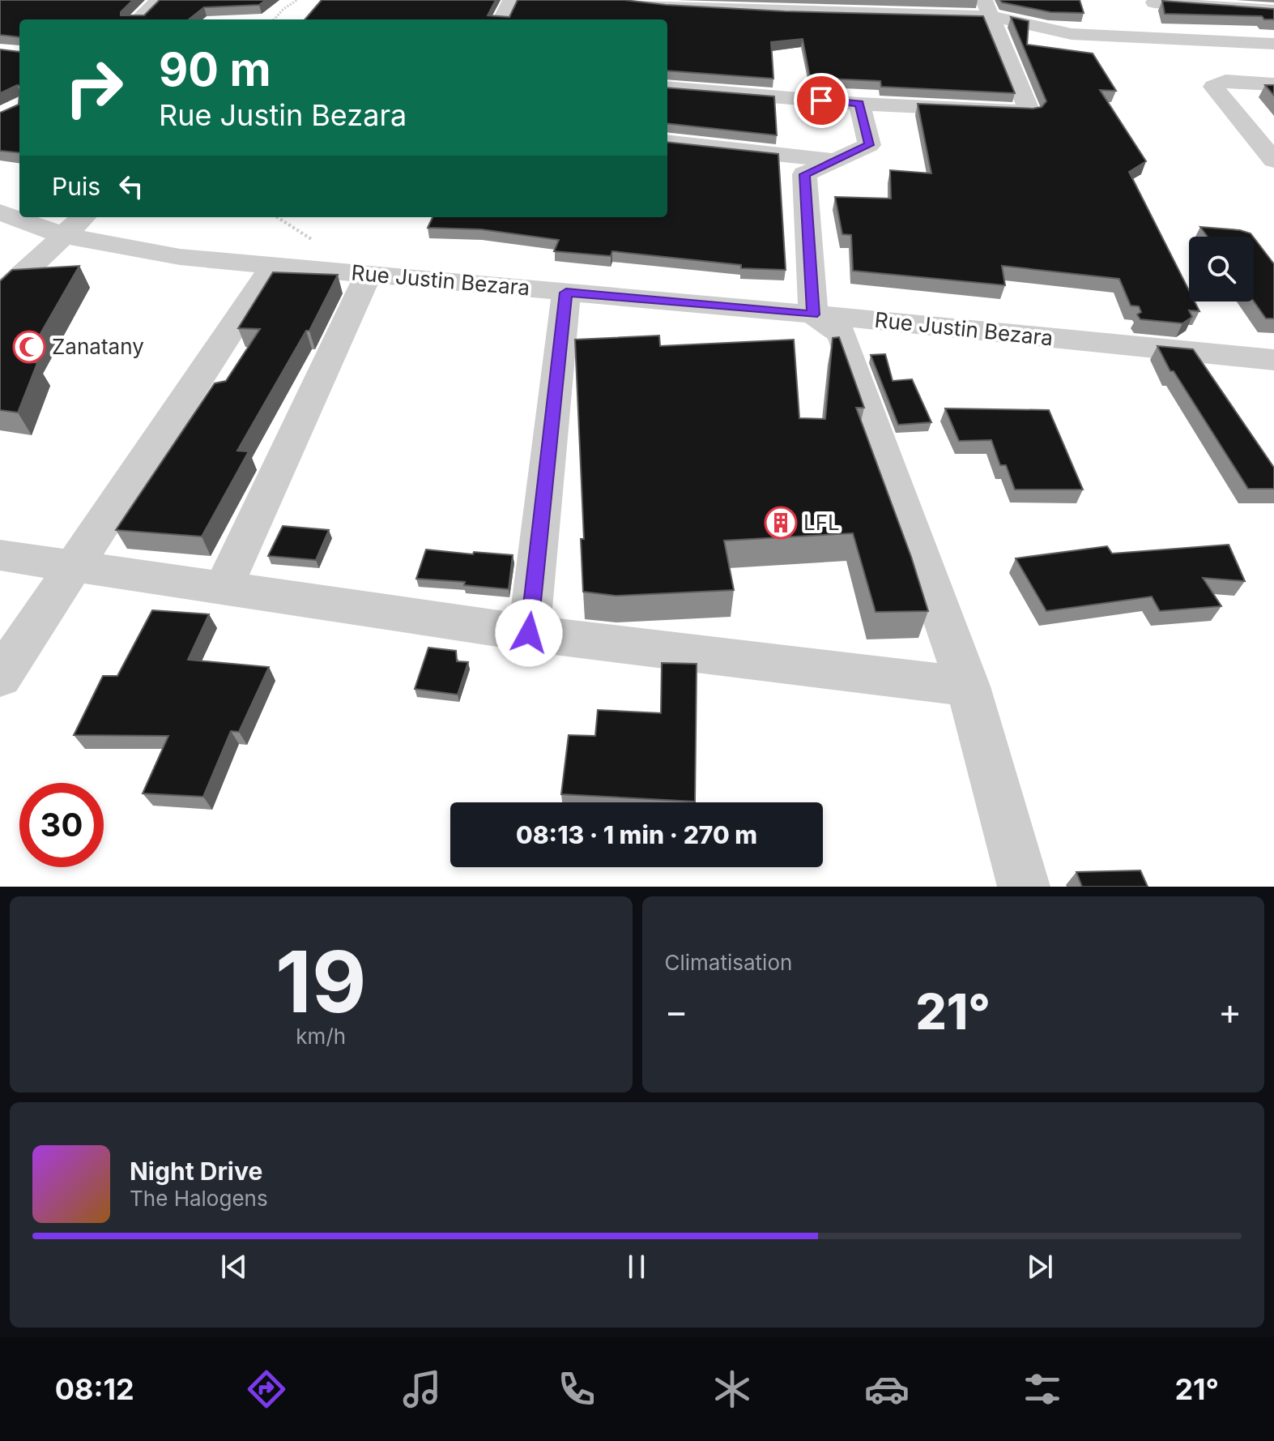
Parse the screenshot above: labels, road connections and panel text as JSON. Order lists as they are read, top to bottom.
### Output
{
  "streets": {
    "street": ["Rue Justin Bezara"]
  },
  "places": {
    "mosque": ["Zanatany"],
    "building": ["LFL"]
  },
  "page": {
    "turn": ["90 m", "Rue Justin Bezara"],
    "then": "Puis",
    "limit": "30",
    "trip": "08:13 · 1 min · 270 m",
    "tile": [
      ["19", "km/h"],
      "Climatisation"
    ],
    "heat": ["−", "21°", "+"],
    "song": ["Night Drive", "The Halogens"],
    "tabs": ["08:12", "21°"]
  }
}
